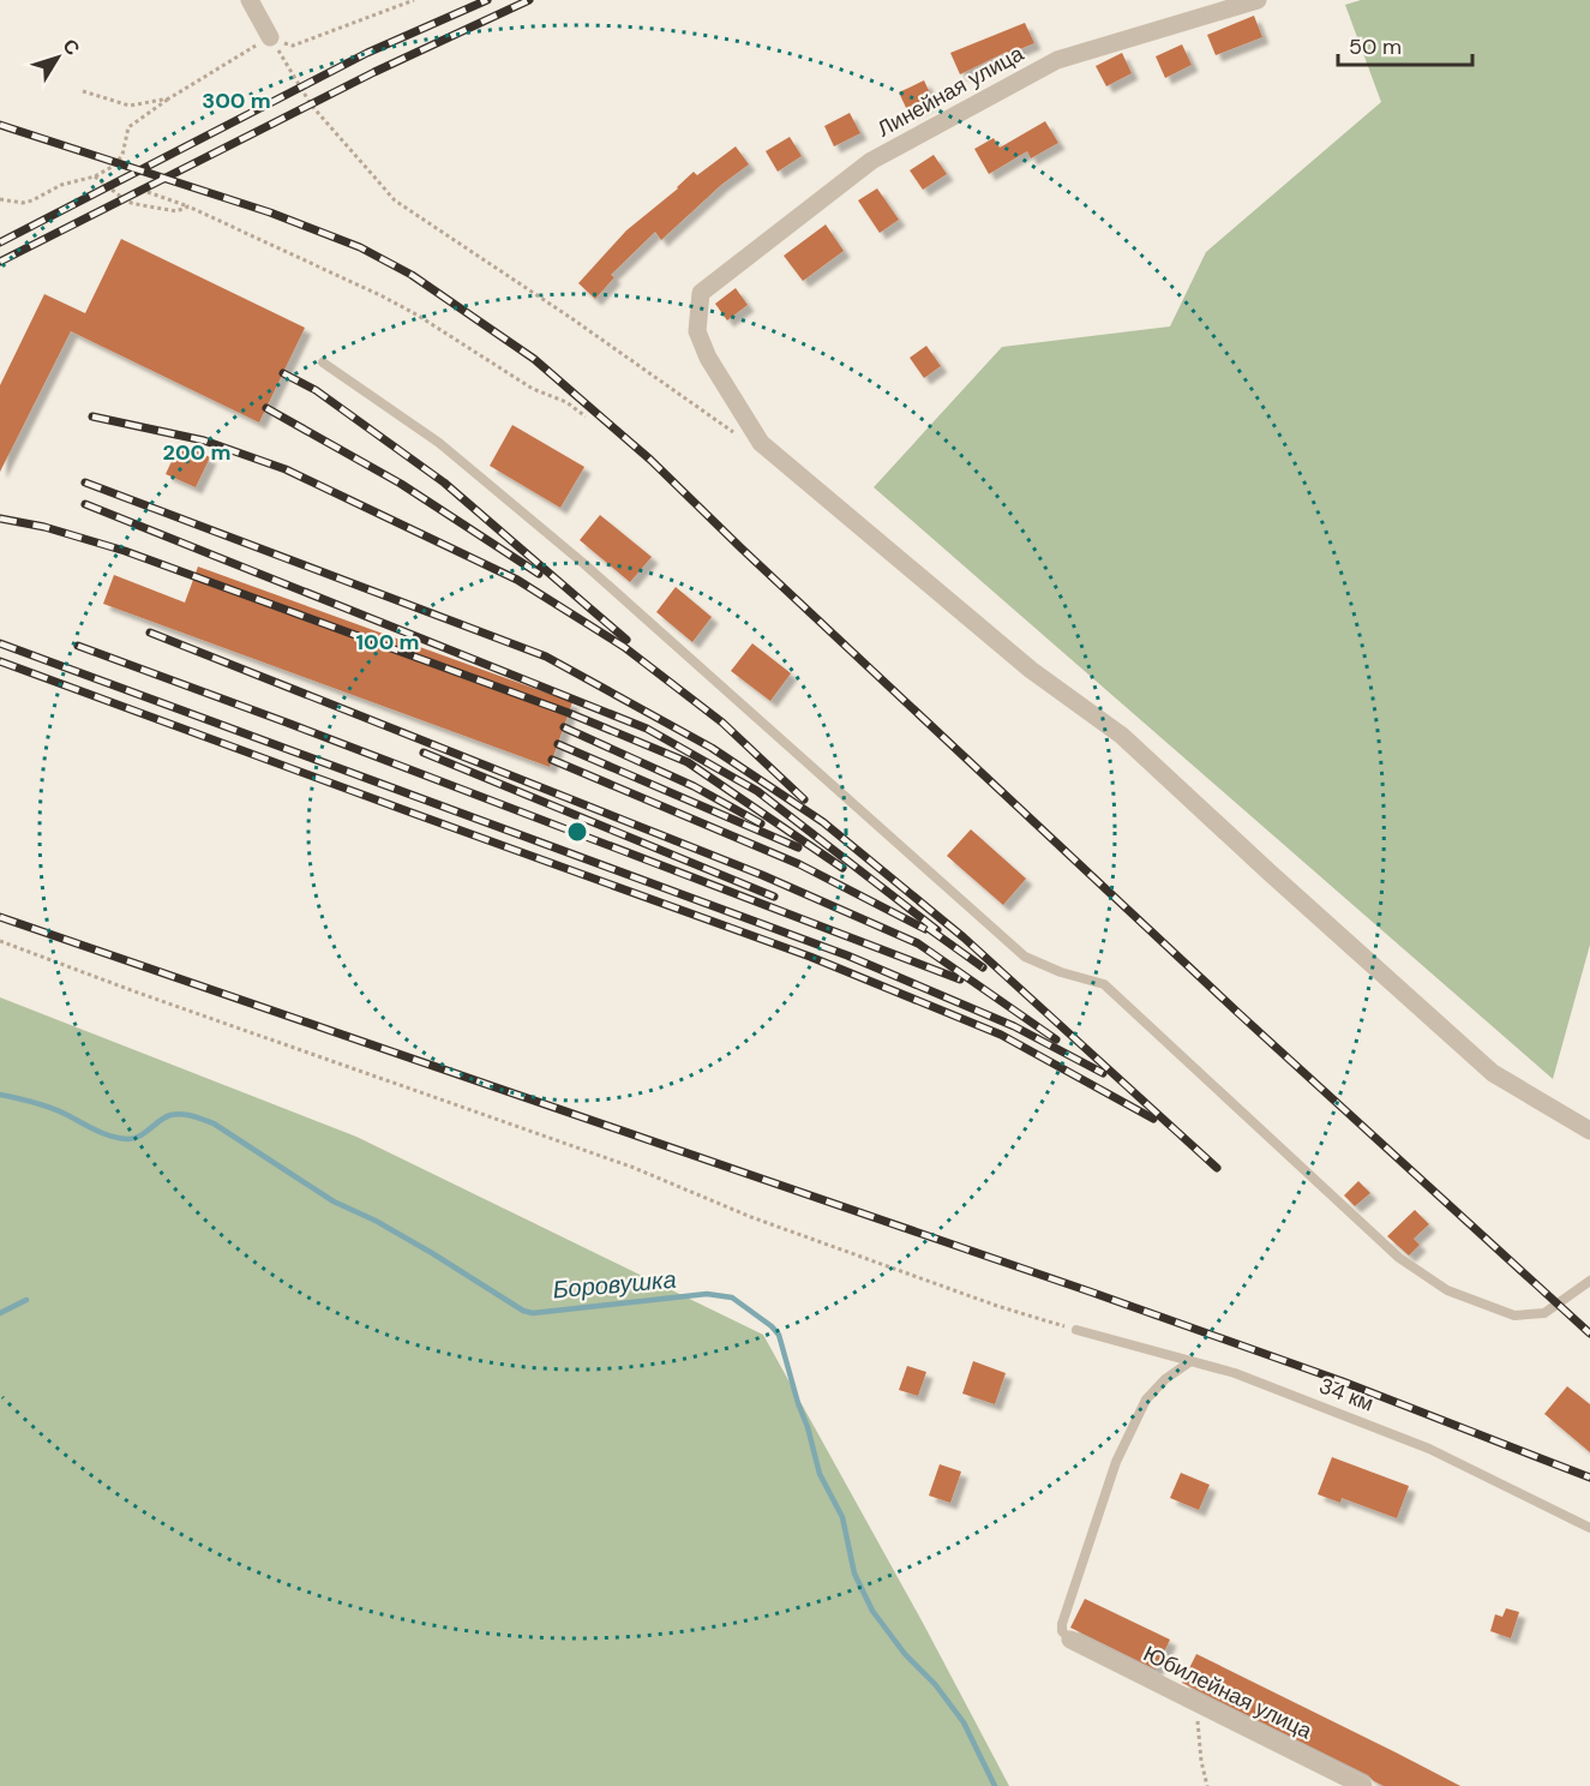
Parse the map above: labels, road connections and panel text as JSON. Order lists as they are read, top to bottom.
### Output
{
  "streets": {
    "street": ["Линейная улица", "Юбилейная улица"],
    "lane": ["34 км"]
  },
  "water": ["Боровушка"],
  "scale_bar": "50 m",
  "north": "top right",
  "rings": ["300 m", "200 m", "100 m"]
}
